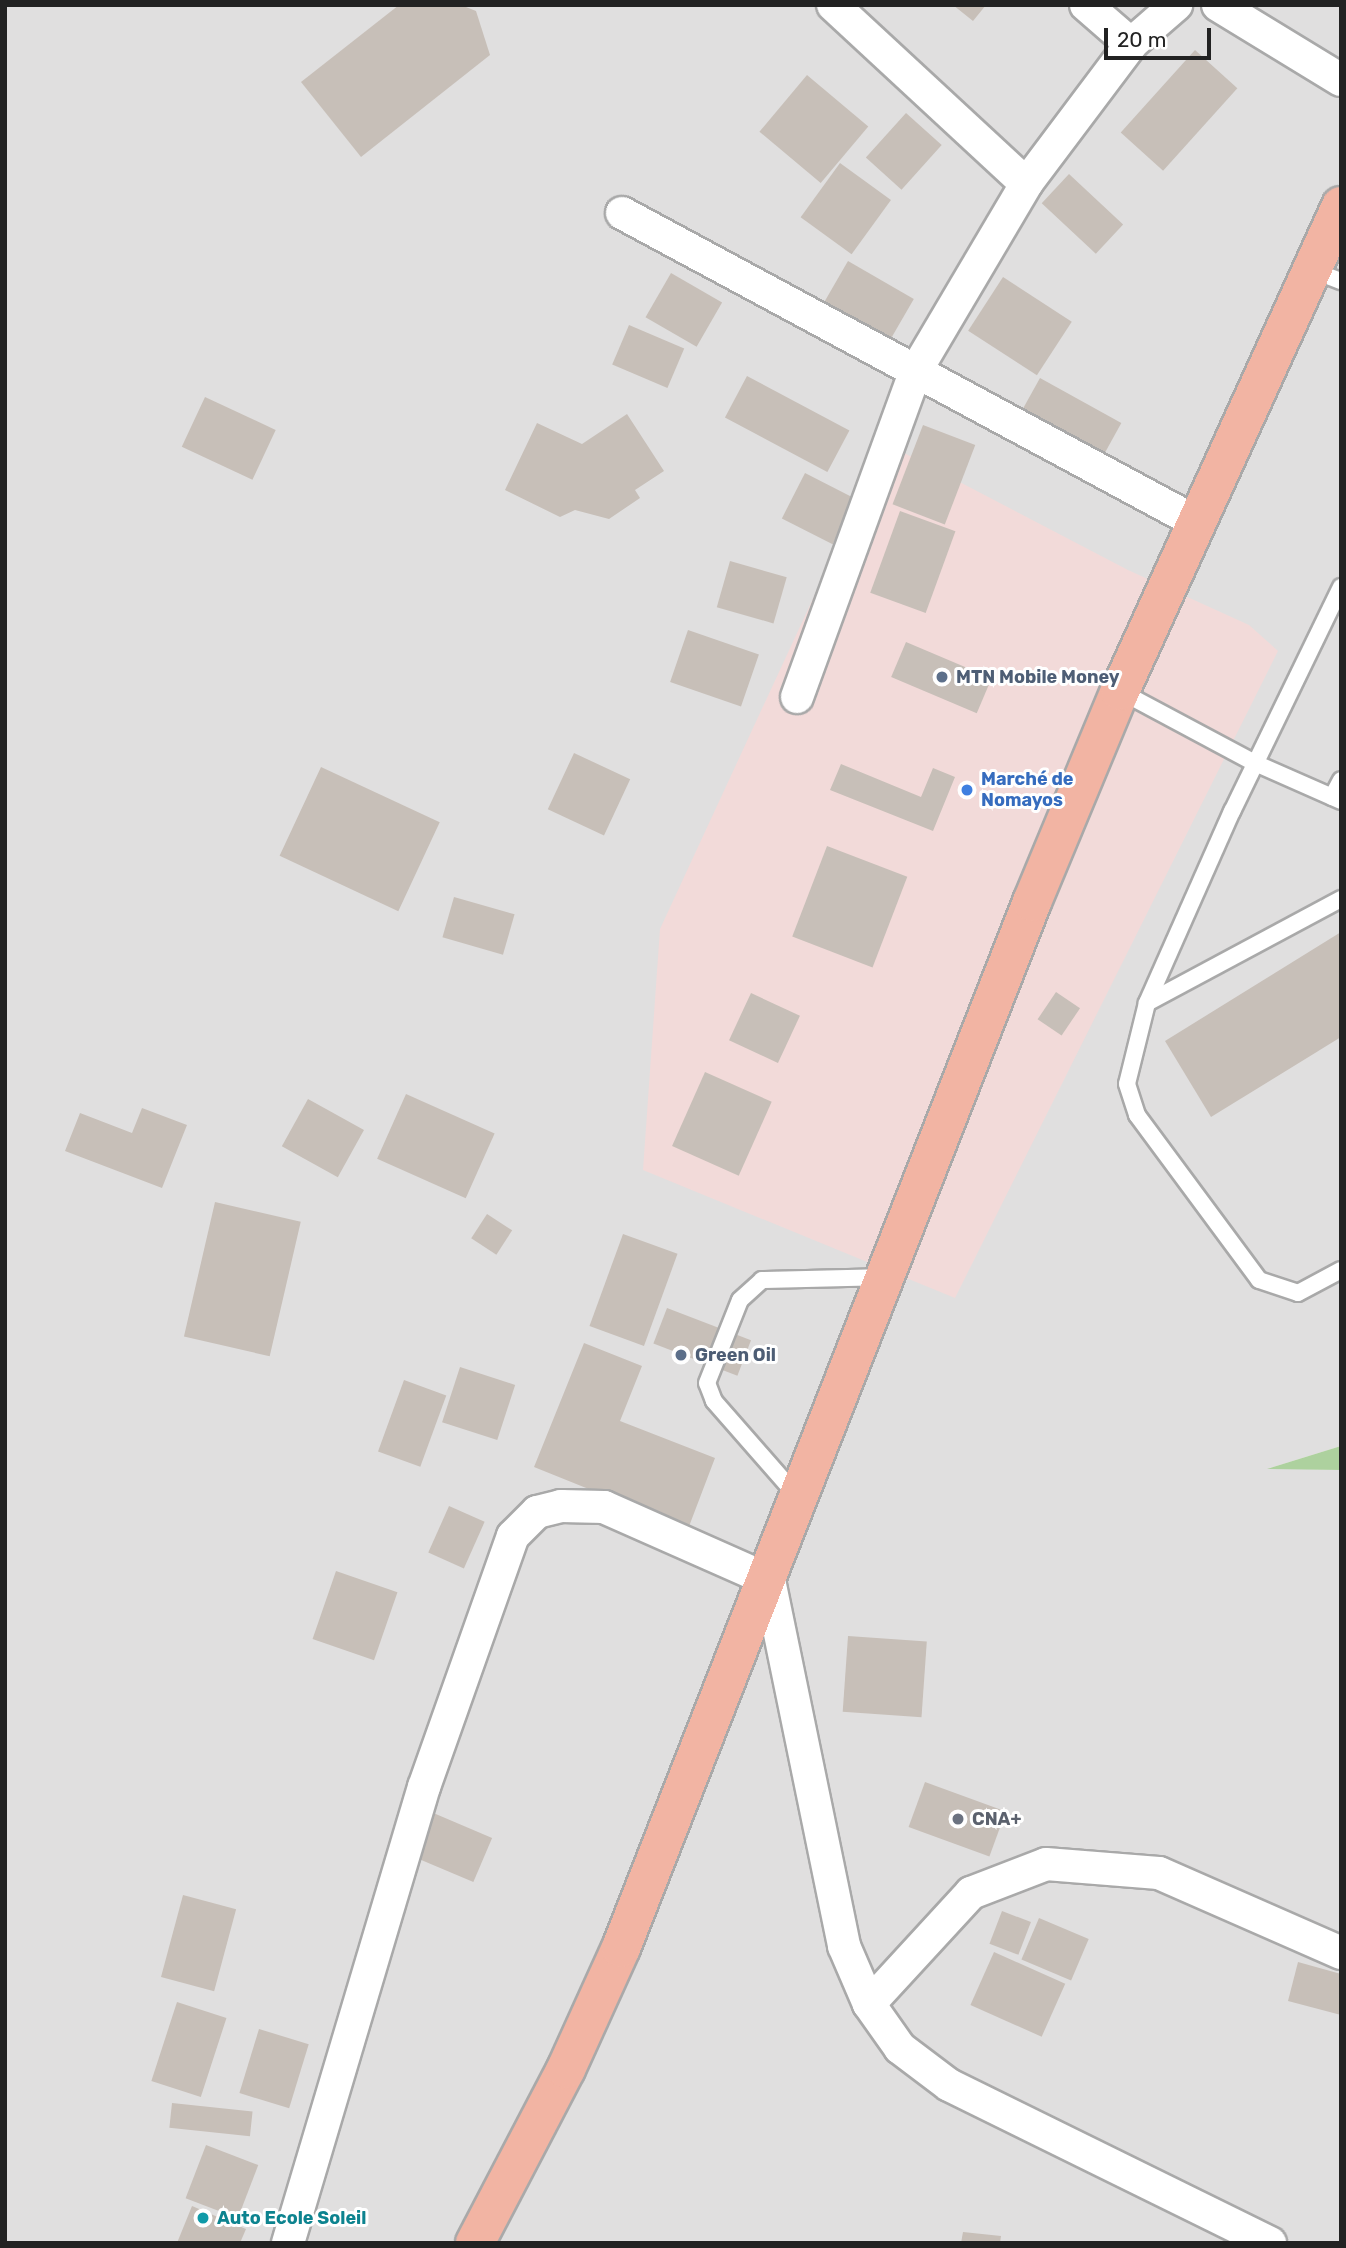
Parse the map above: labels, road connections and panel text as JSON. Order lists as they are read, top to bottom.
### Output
{
  "places": [
    "MTN Mobile Money",
    "Marché de Nomayos",
    "Green Oil",
    "CNA+",
    "Auto Ecole Soleil"
  ],
  "scale_bar": "20 m"
}
